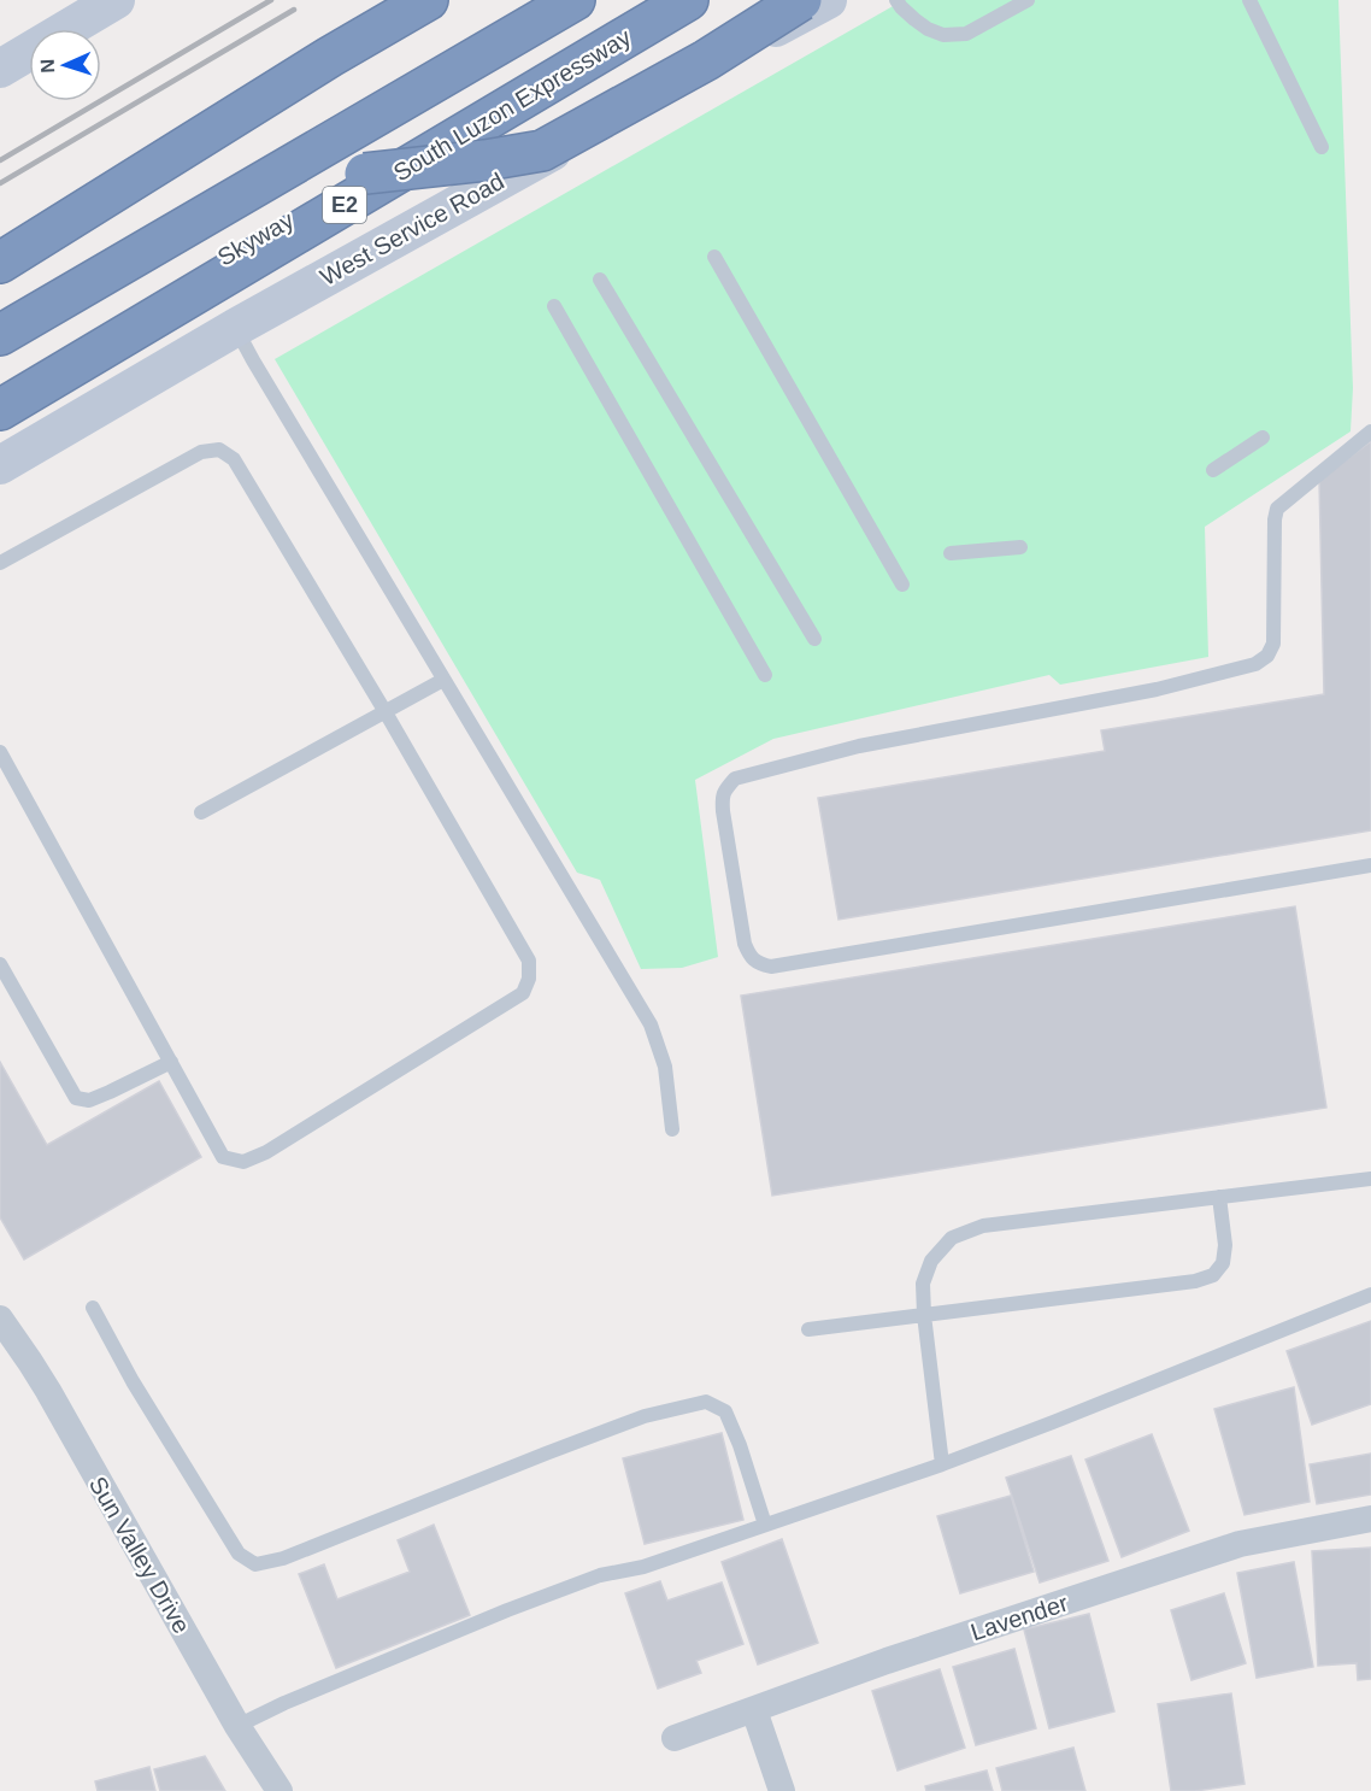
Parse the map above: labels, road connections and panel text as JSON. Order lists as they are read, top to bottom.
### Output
{
  "streets": {
    "highway": ["South Luzon Expressway", "E2", "Skyway"],
    "main road": ["West Service Road"],
    "street": ["Sun Valley Drive", "Lavender"]
  },
  "north": "left"
}
